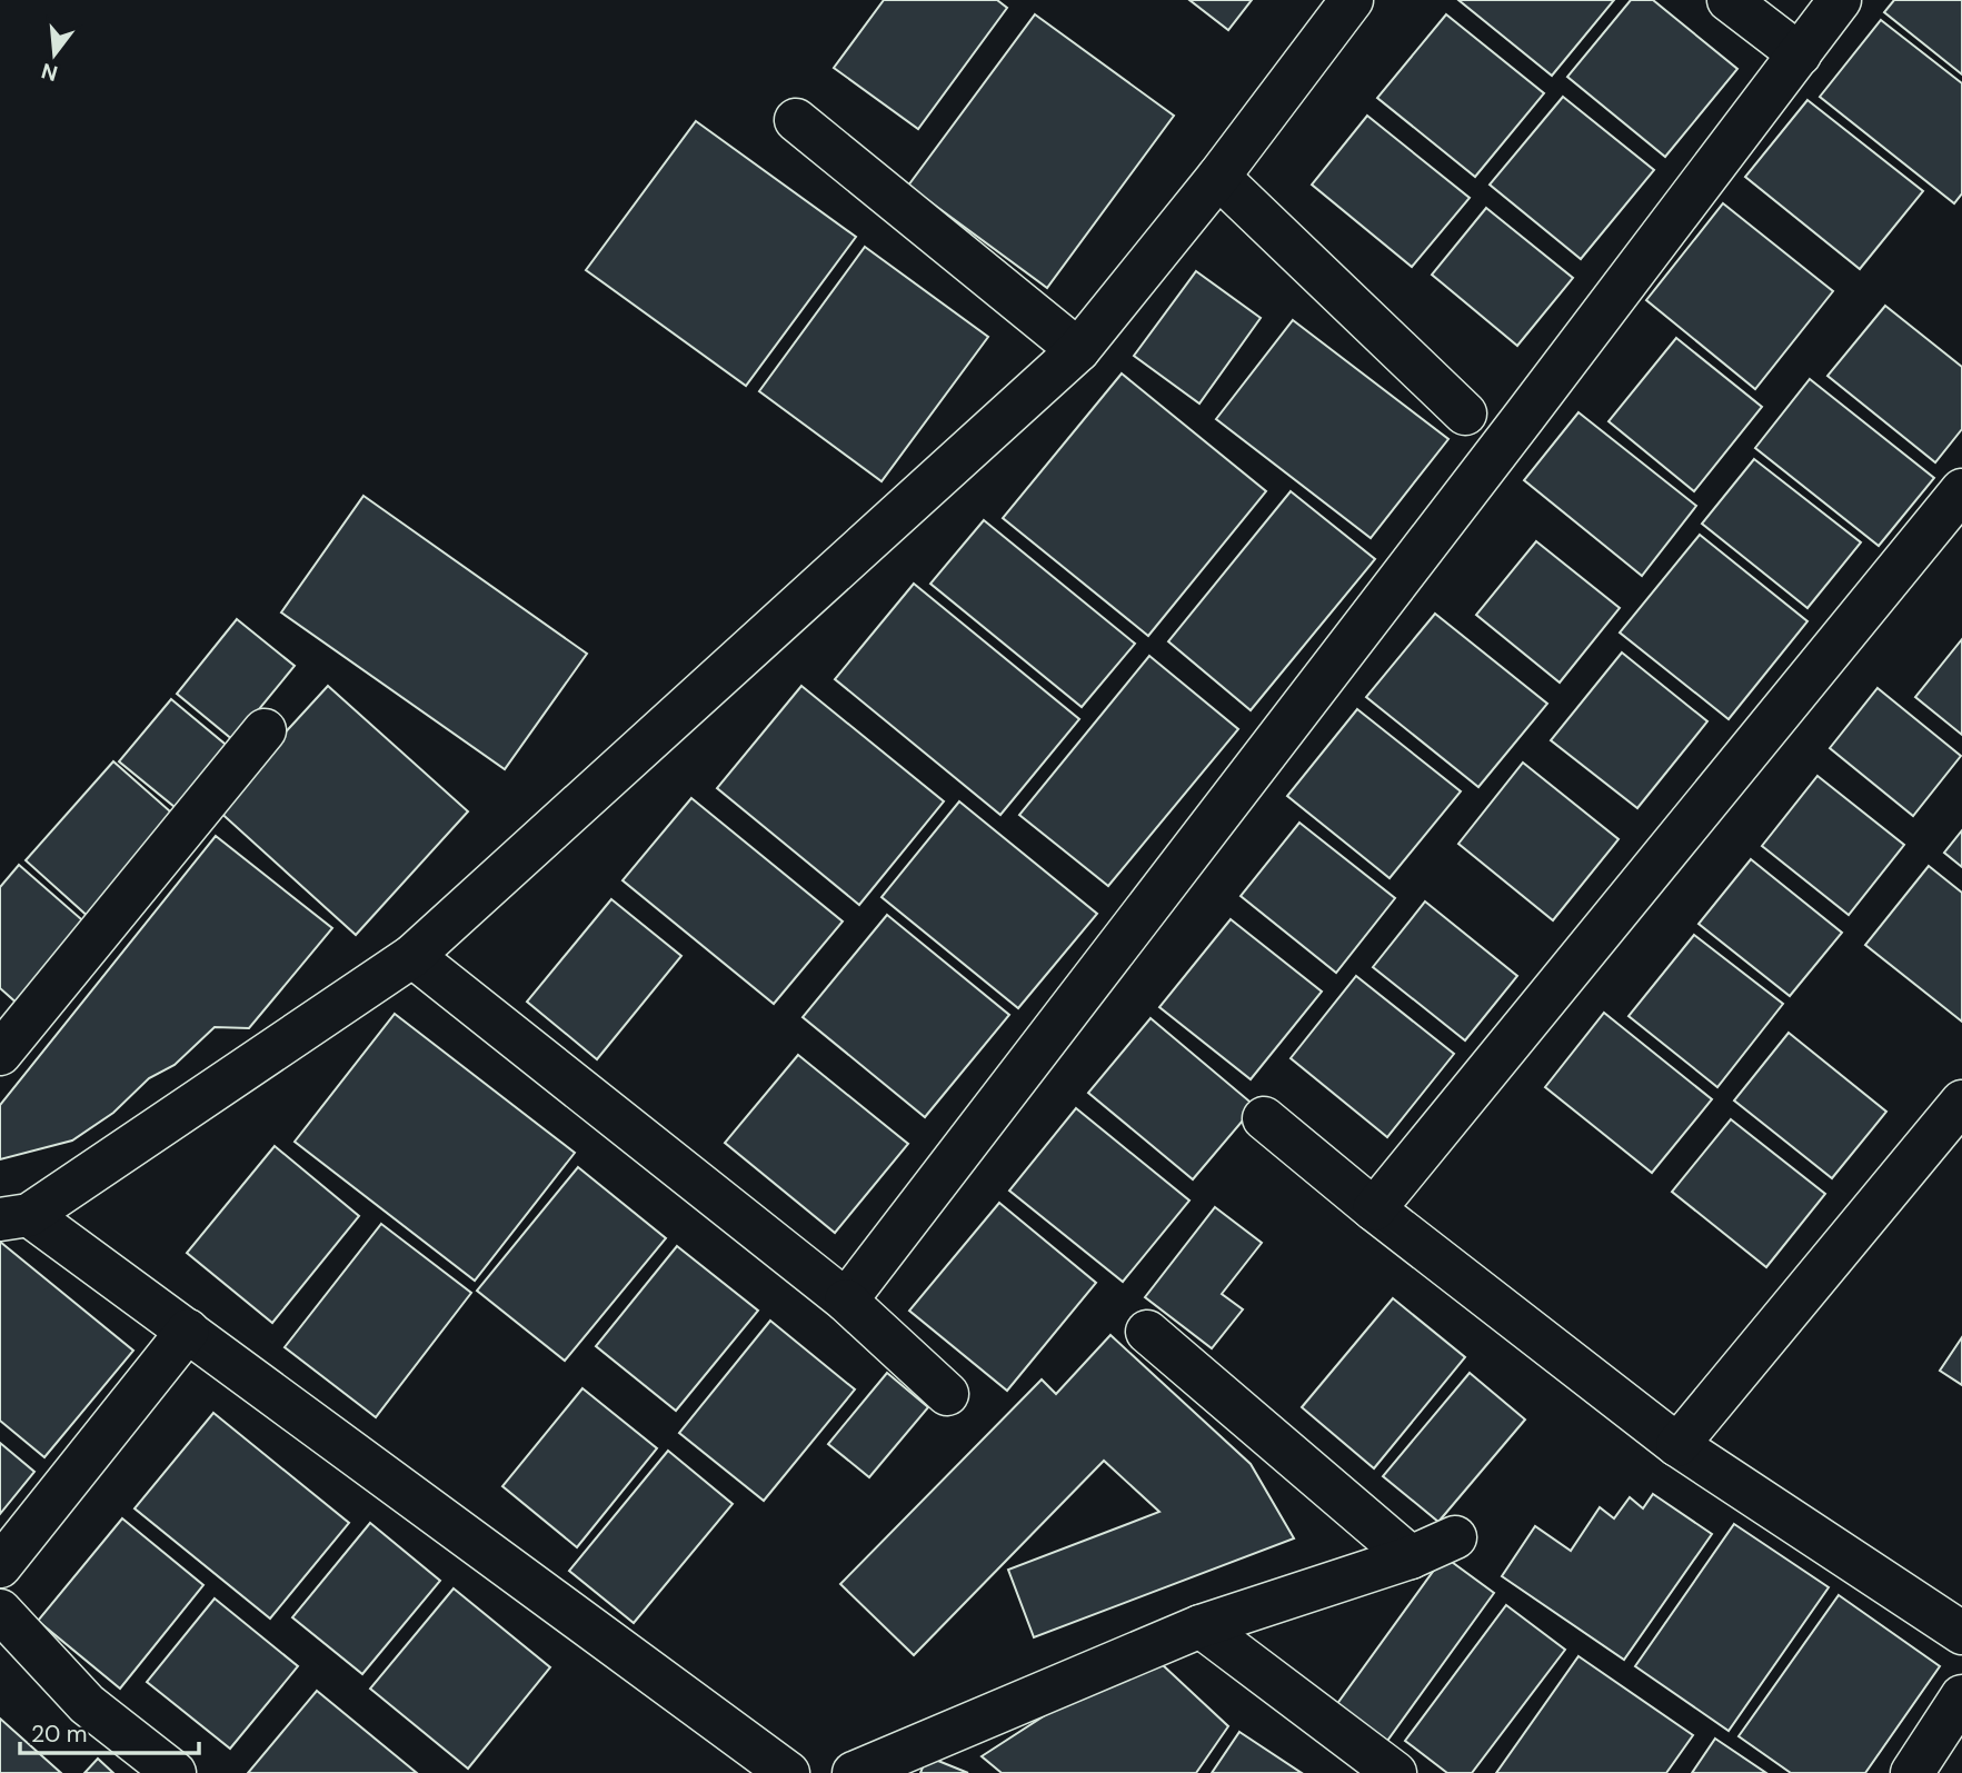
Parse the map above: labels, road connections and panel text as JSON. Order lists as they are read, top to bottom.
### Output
{
  "scale_bar": "20 m",
  "north": "bottom"
}
